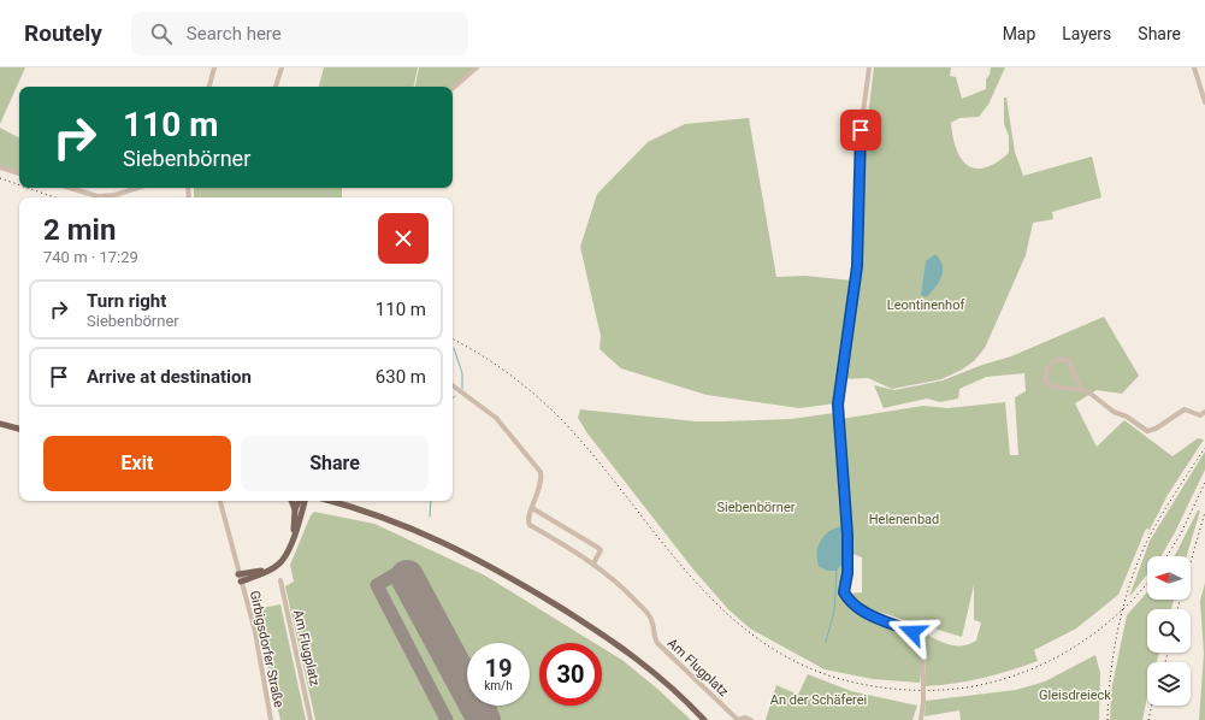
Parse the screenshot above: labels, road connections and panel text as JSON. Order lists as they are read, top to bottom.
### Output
{
  "streets": {
    "street": ["Am Flugplatz", "Girbigsdorfer Straße"]
  },
  "parks": [
    "Leontinenhof",
    "Siebenbörner",
    "Helenenbad",
    "Gleisdreieck",
    "An der Schäferei"
  ],
  "north": "left",
  "page": {
    "header": "Routely",
    "search": "Search here",
    "nav": ["Map", "Layers", "Share"],
    "turn": ["110 m", "Siebenbörner"],
    "heading": ["2 min", "740 m · 17:29"],
    "list": [
      {
        "name": "Turn right",
        "note": "Siebenbörner",
        "value": "110 m"
      },
      {
        "name": "Arrive at destination",
        "value": "630 m"
      }
    ],
    "buttons": ["Exit", "Share"],
    "speed": "19 km/h",
    "limit": "30"
  }
}
